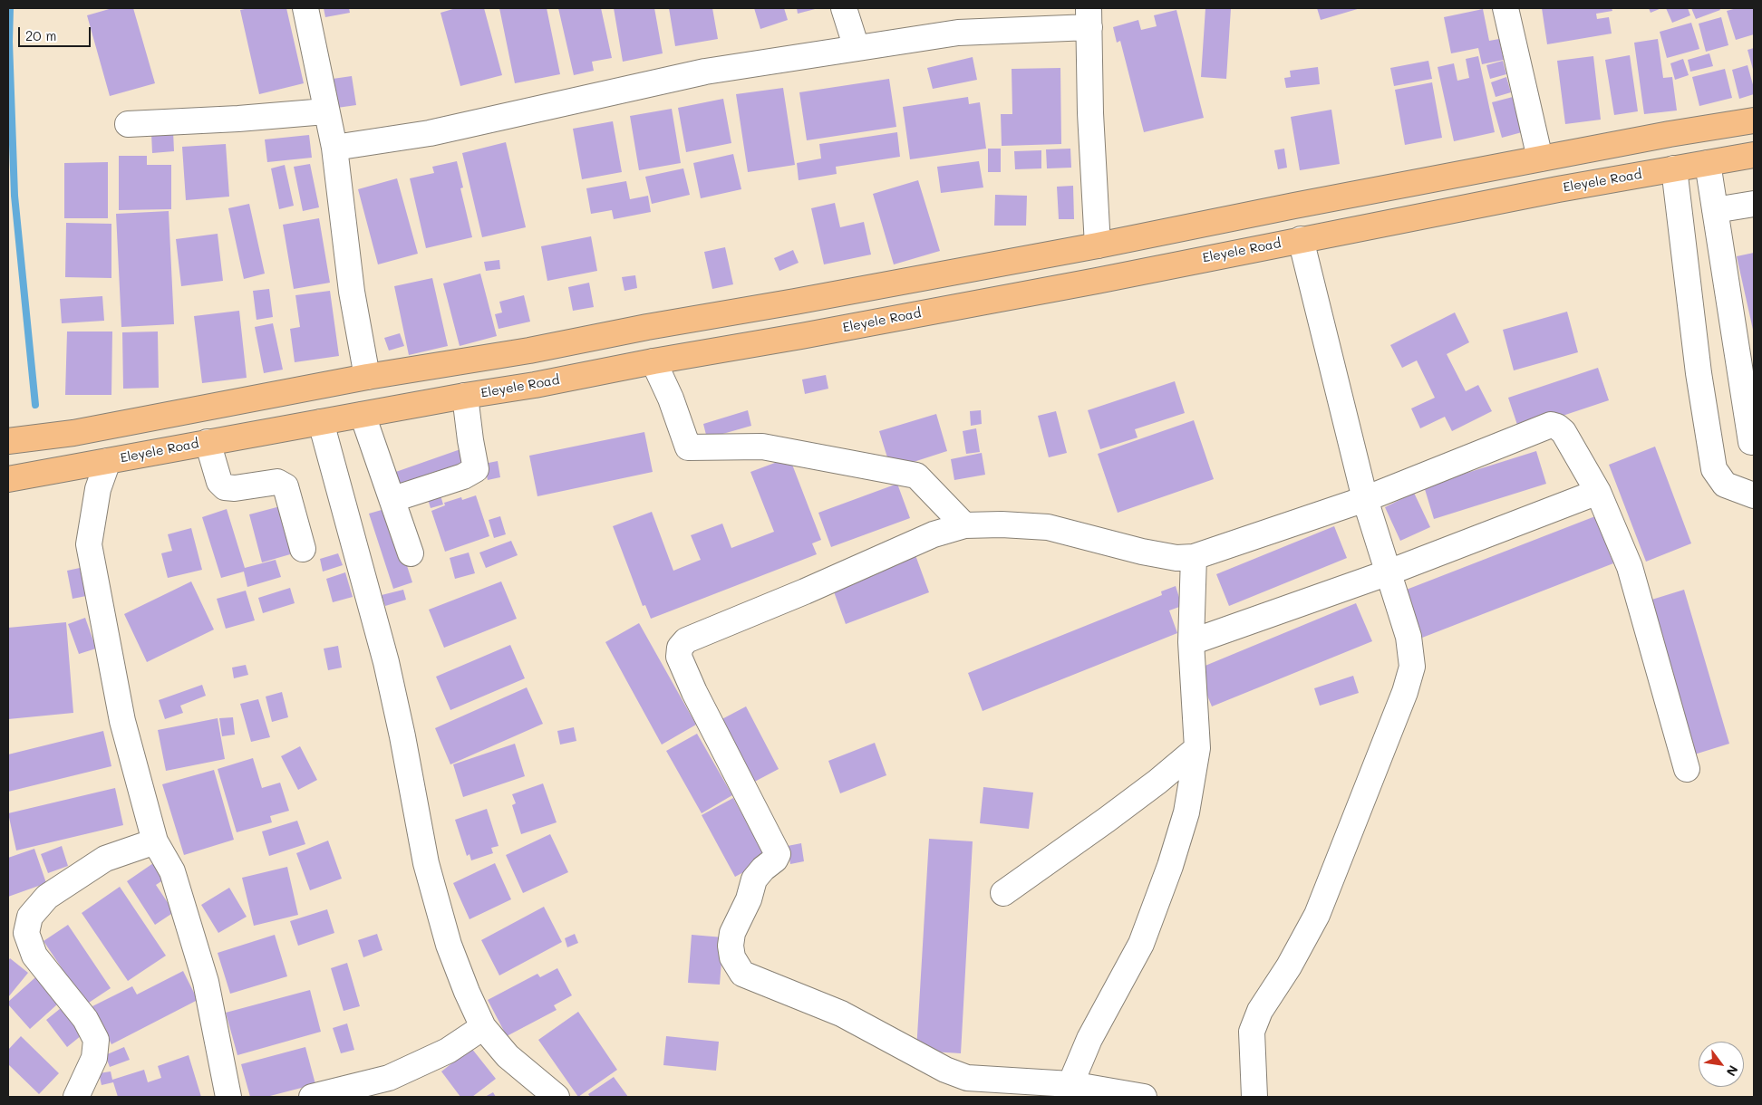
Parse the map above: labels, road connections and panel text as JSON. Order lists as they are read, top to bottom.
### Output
{
  "streets": {
    "main road": ["Eleyele Road"]
  },
  "scale_bar": "20 m",
  "north": "bottom right"
}
